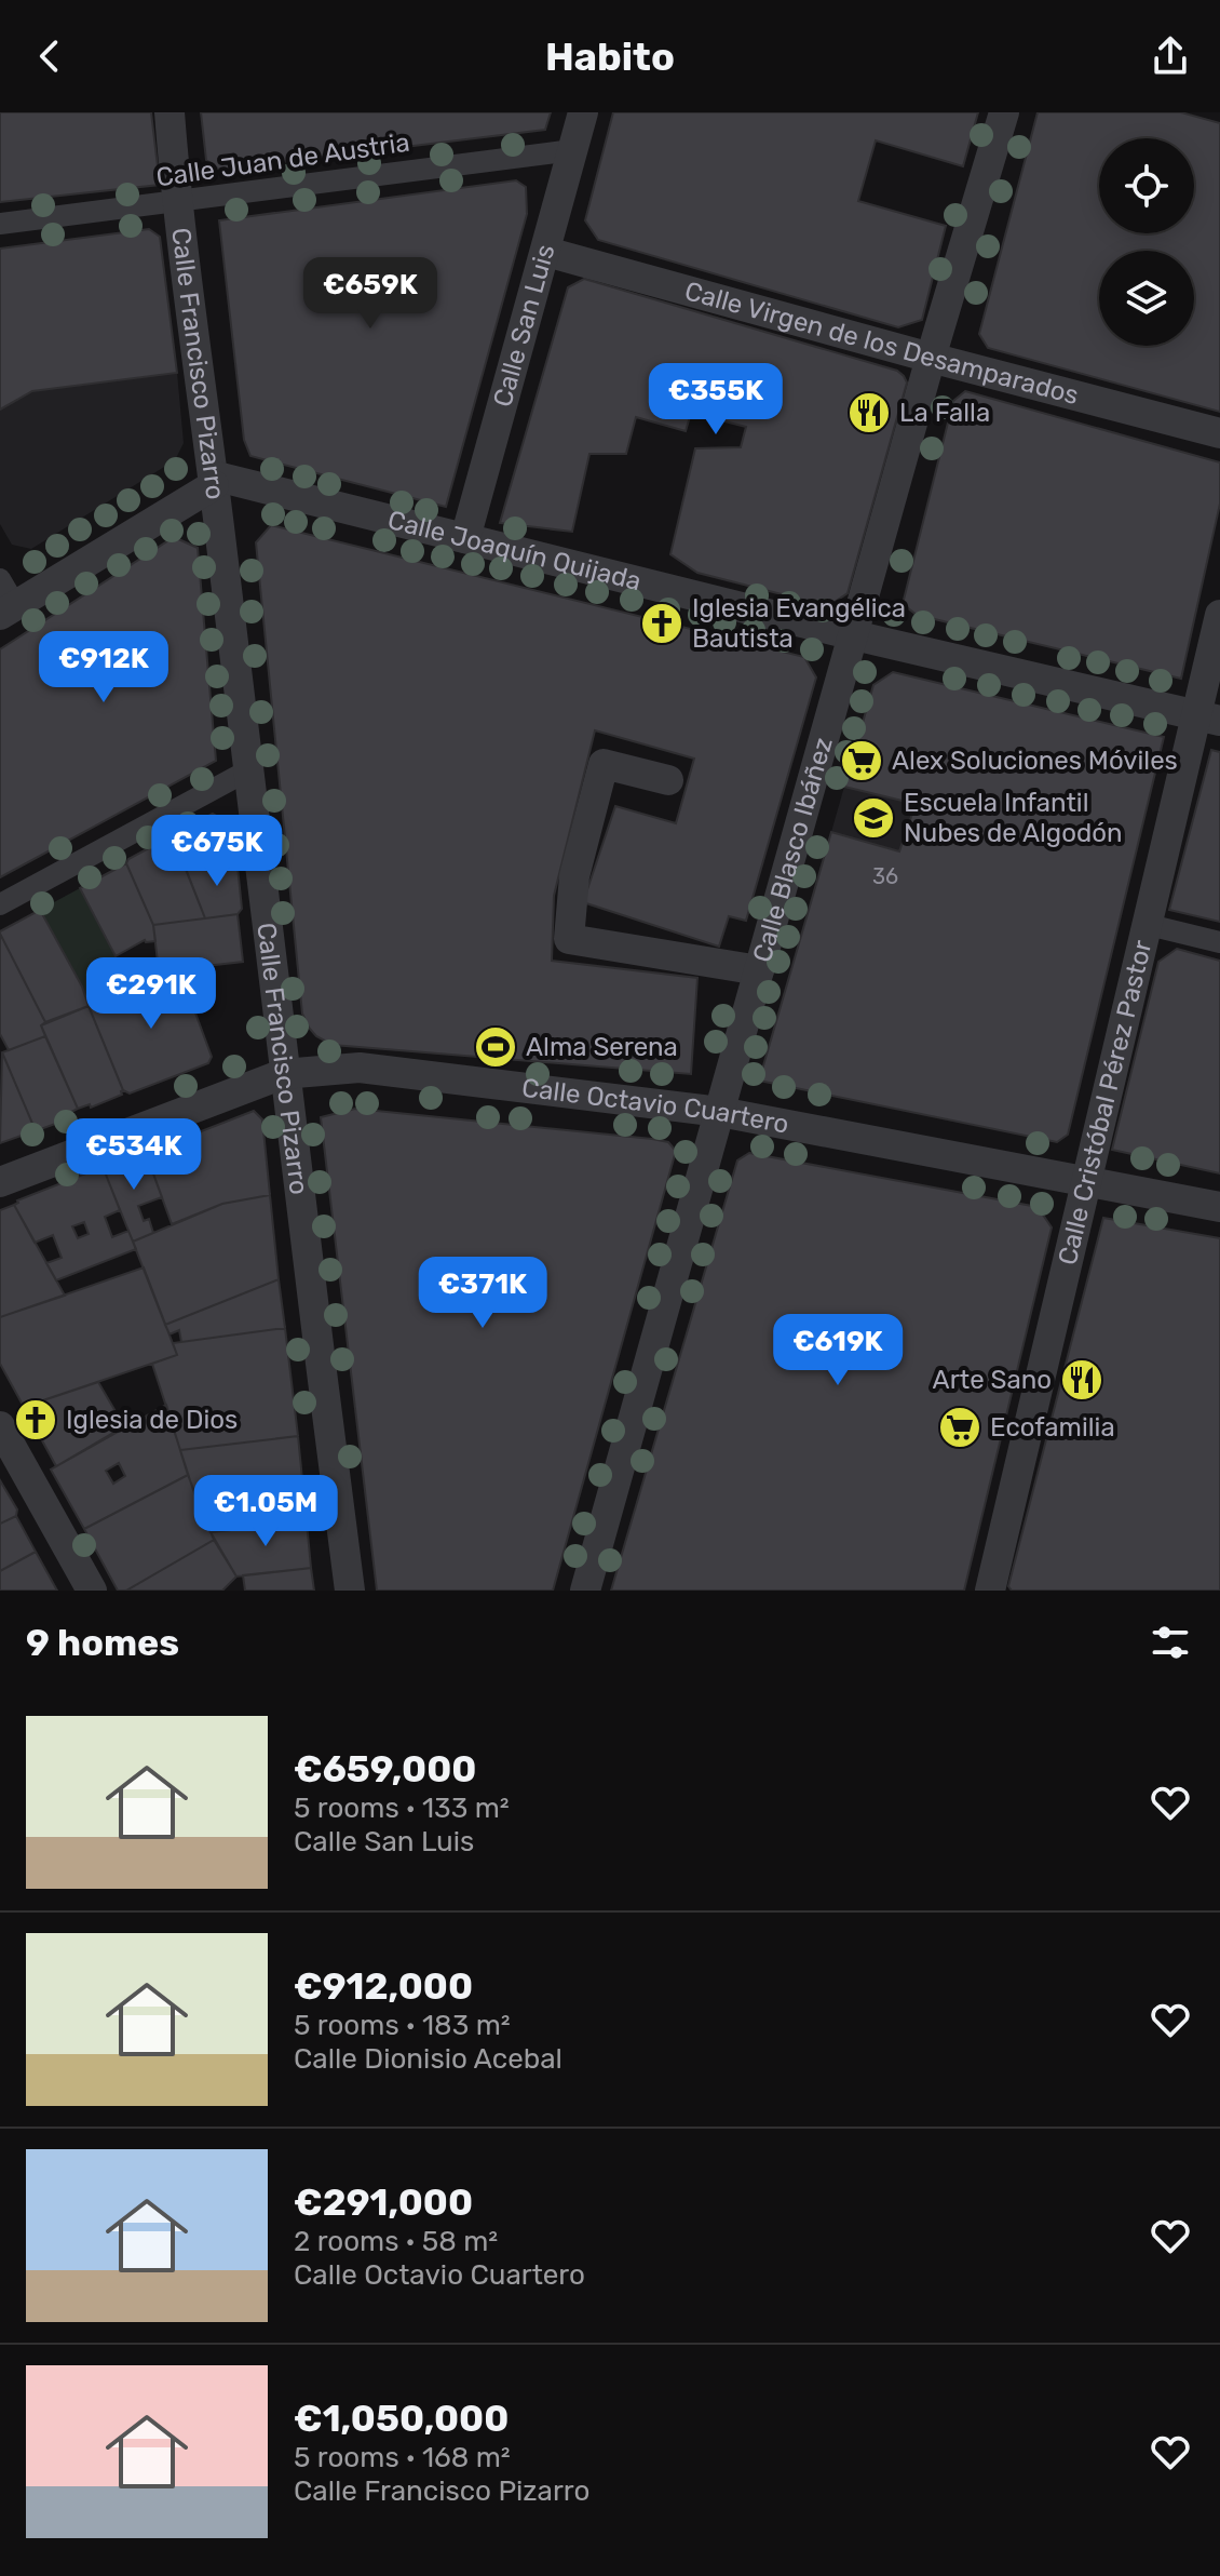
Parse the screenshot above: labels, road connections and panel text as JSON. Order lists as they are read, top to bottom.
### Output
{
  "streets": {
    "street": [
      "Calle Juan de Austria",
      "Calle San Luis",
      "Calle Virgen de los Desamparados",
      "Calle Francisco Pizarro",
      "Calle Joaquín Quijada",
      "Calle Blasco Ibáñez",
      "Calle Cristóbal Pérez Pastor",
      "Calle Octavio Cuartero"
    ]
  },
  "crossings": [
    ["Calle Juan de Austria", "Calle San Luis"],
    ["Calle Juan de Austria", "Calle Francisco Pizarro"],
    ["Calle San Luis", "Calle Virgen de los Desamparados"],
    ["Calle San Luis", "Calle Joaquín Quijada"],
    ["Calle Virgen de los Desamparados", "Calle Blasco Ibáñez"],
    ["Calle Francisco Pizarro", "Calle Joaquín Quijada"],
    ["Calle Francisco Pizarro", "Calle Octavio Cuartero"],
    ["Calle Joaquín Quijada", "Calle Blasco Ibáñez"],
    ["Calle Joaquín Quijada", "Calle Cristóbal Pérez Pastor"],
    ["Calle Blasco Ibáñez", "Calle Octavio Cuartero"],
    ["Calle Cristóbal Pérez Pastor", "Calle Octavio Cuartero"]
  ],
  "places": {
    "restaurant": ["La Falla", "Arte Sano"],
    "church": ["Iglesia Evangélica Bautista", "Iglesia de Dios"],
    "supermarket": ["Alex Soluciones Móviles", "Ecofamilia"],
    "school or university": ["Escuela Infantil Nubes de Algodón"],
    "sports": ["Alma Serena"]
  },
  "house_numbers": ["36"],
  "page": {
    "header": "Habito",
    "price": [
      "€659K",
      "€355K",
      "€912K",
      "€675K",
      "€291K",
      "€534K",
      "€371K",
      "€619K",
      "€1.05M"
    ],
    "heading": "9 homes",
    "list": [
      {
        "name": "€659,000",
        "note": "5 rooms · 133 m² · Calle San Luis"
      },
      {
        "name": "€912,000",
        "note": "5 rooms · 183 m² · Calle Dionisio Acebal"
      },
      {
        "name": "€291,000",
        "note": "2 rooms · 58 m² · Calle Octavio Cuartero"
      },
      {
        "name": "€1,050,000",
        "note": "5 rooms · 168 m² · Calle Francisco Pizarro"
      }
    ]
  }
}
